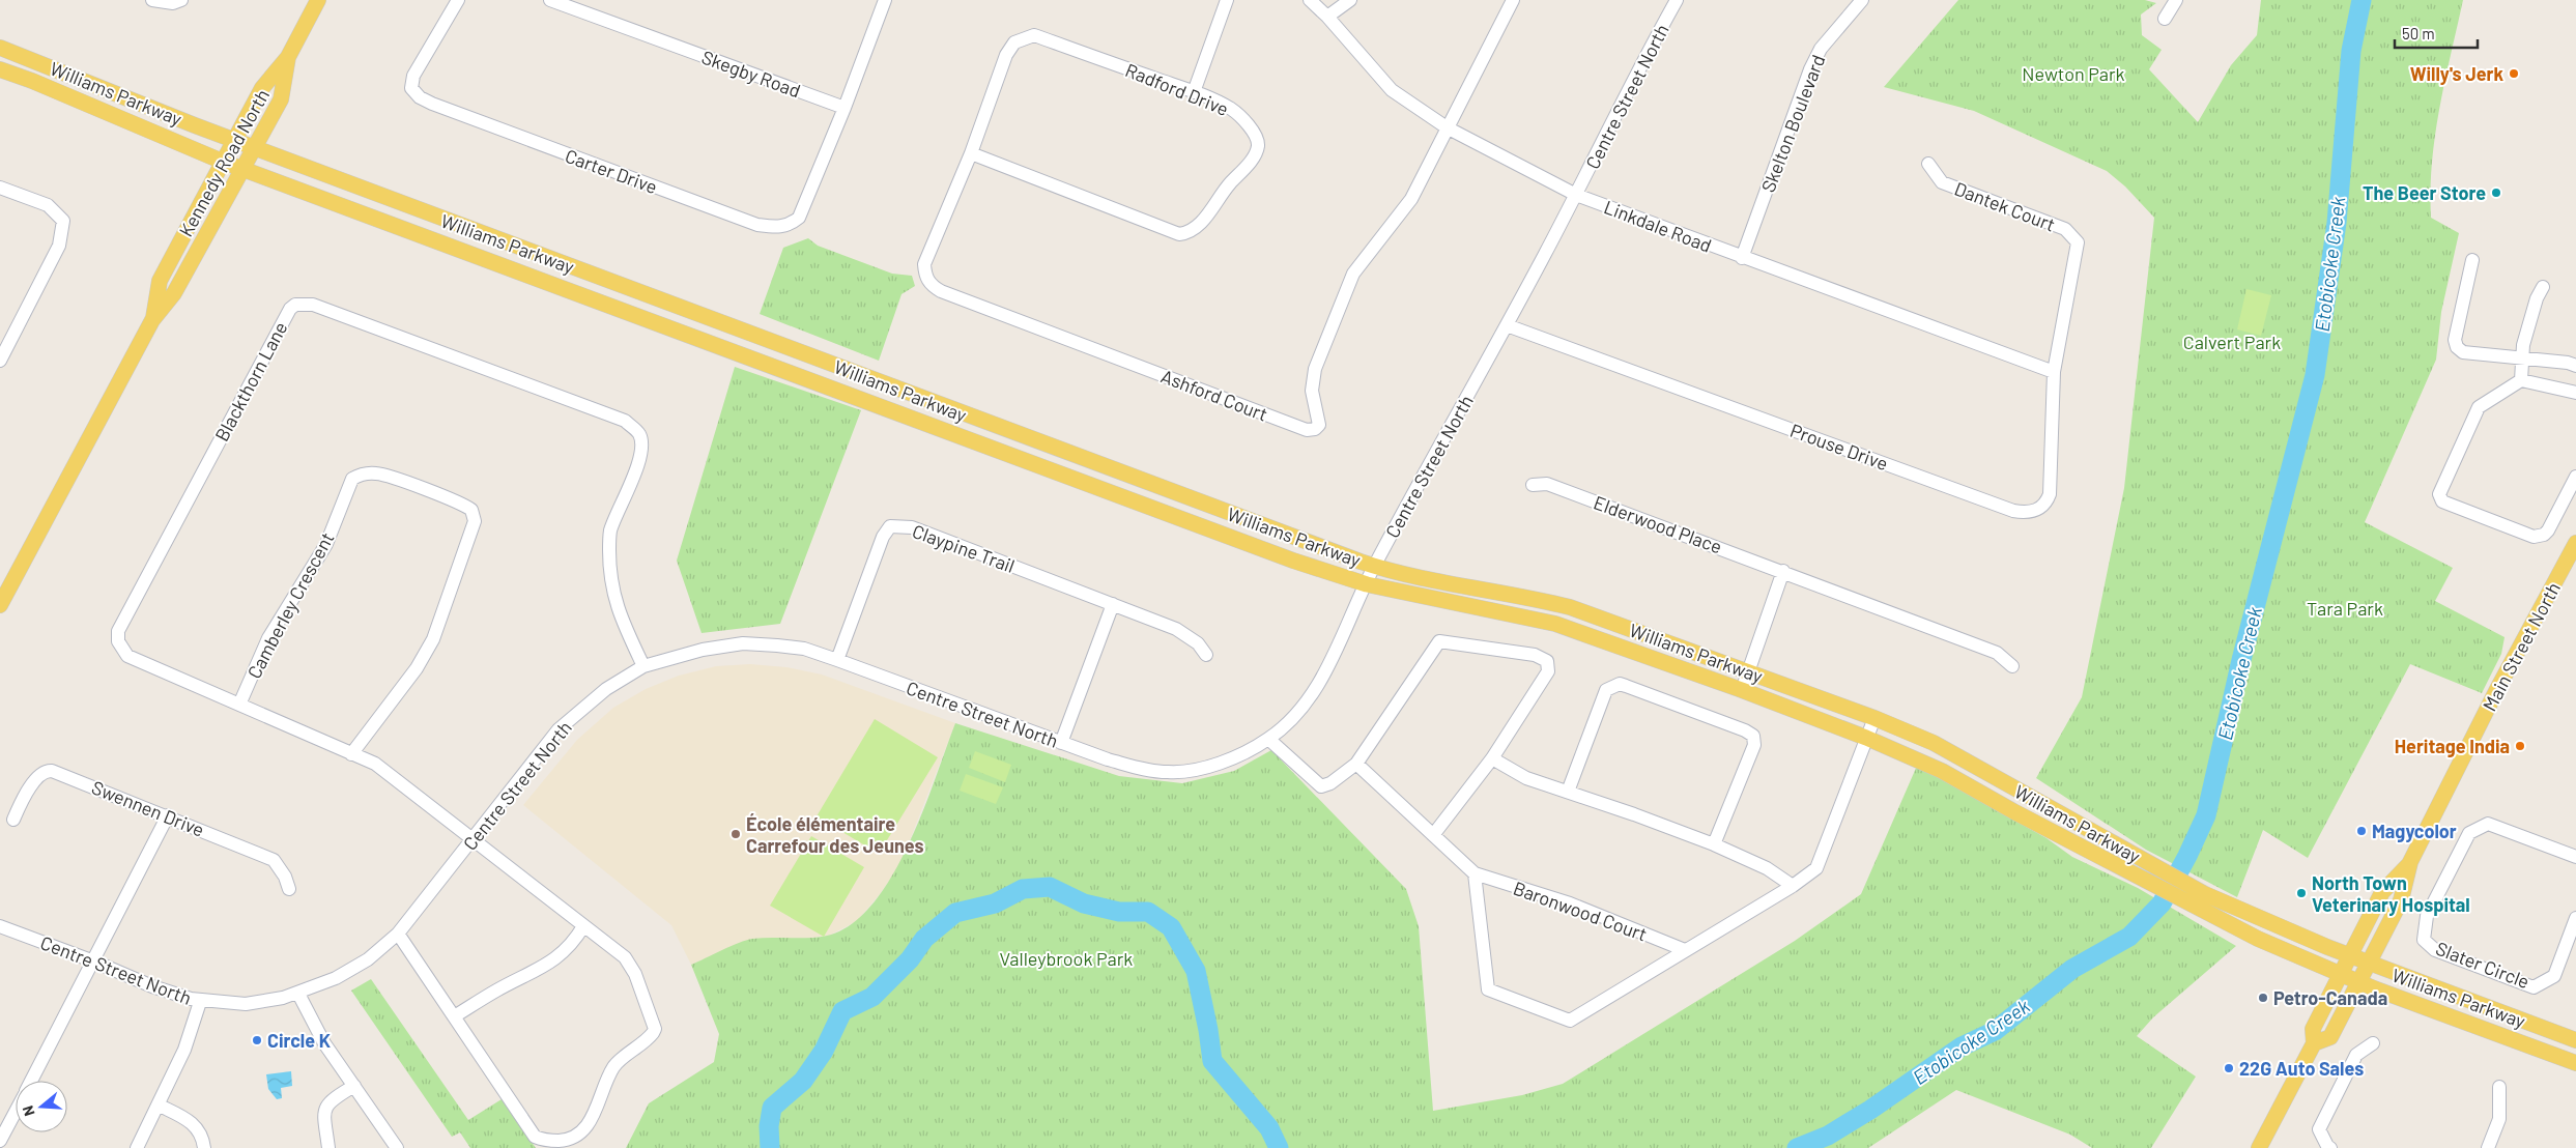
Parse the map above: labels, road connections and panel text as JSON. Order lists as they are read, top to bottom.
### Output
{
  "streets": {
    "main road": ["Williams Parkway", "Kennedy Road North", "Main Street North"],
    "street": [
      "Skegby Road",
      "Radford Drive",
      "Centre Street North",
      "Skelton Boulevard",
      "Carter Drive",
      "Dantek Court",
      "Linkdale Road",
      "Blackthorn Lane",
      "Ashford Court",
      "Prouse Drive",
      "Elderwood Place",
      "Claypine Trail",
      "Camberley Crescent",
      "Swennen Drive",
      "Baronwood Court",
      "Slater Circle"
    ]
  },
  "crossings": [
    ["Skegby Road", "Carter Drive"],
    ["Radford Drive", "Ashford Court"],
    ["Williams Parkway", "Centre Street North"],
    ["Williams Parkway", "Kennedy Road North"],
    ["Williams Parkway", "Main Street North"],
    ["Williams Parkway", "Baronwood Court"],
    ["Centre Street North", "Linkdale Road"],
    ["Centre Street North", "Blackthorn Lane"],
    ["Centre Street North", "Prouse Drive"],
    ["Centre Street North", "Claypine Trail"],
    ["Skelton Boulevard", "Linkdale Road"],
    ["Dantek Court", "Linkdale Road"],
    ["Dantek Court", "Prouse Drive"],
    ["Linkdale Road", "Ashford Court"],
    ["Linkdale Road", "Prouse Drive"],
    ["Blackthorn Lane", "Camberley Crescent"]
  ],
  "water": ["Etobicoke Creek"],
  "parks": [
    "Newton Park",
    "Calvert Park",
    "Tara Park",
    "Valleybrook Park"
  ],
  "places": [
    "Willy's Jerk",
    "The Beer Store",
    "Heritage India",
    "Magycolor",
    "École élémentaire Carrefour des Jeunes",
    "North Town Veterinary Hospital",
    "Petro-Canada",
    "Circle K",
    "22G Auto Sales"
  ],
  "scale_bar": "50 m",
  "north": "left"
}
